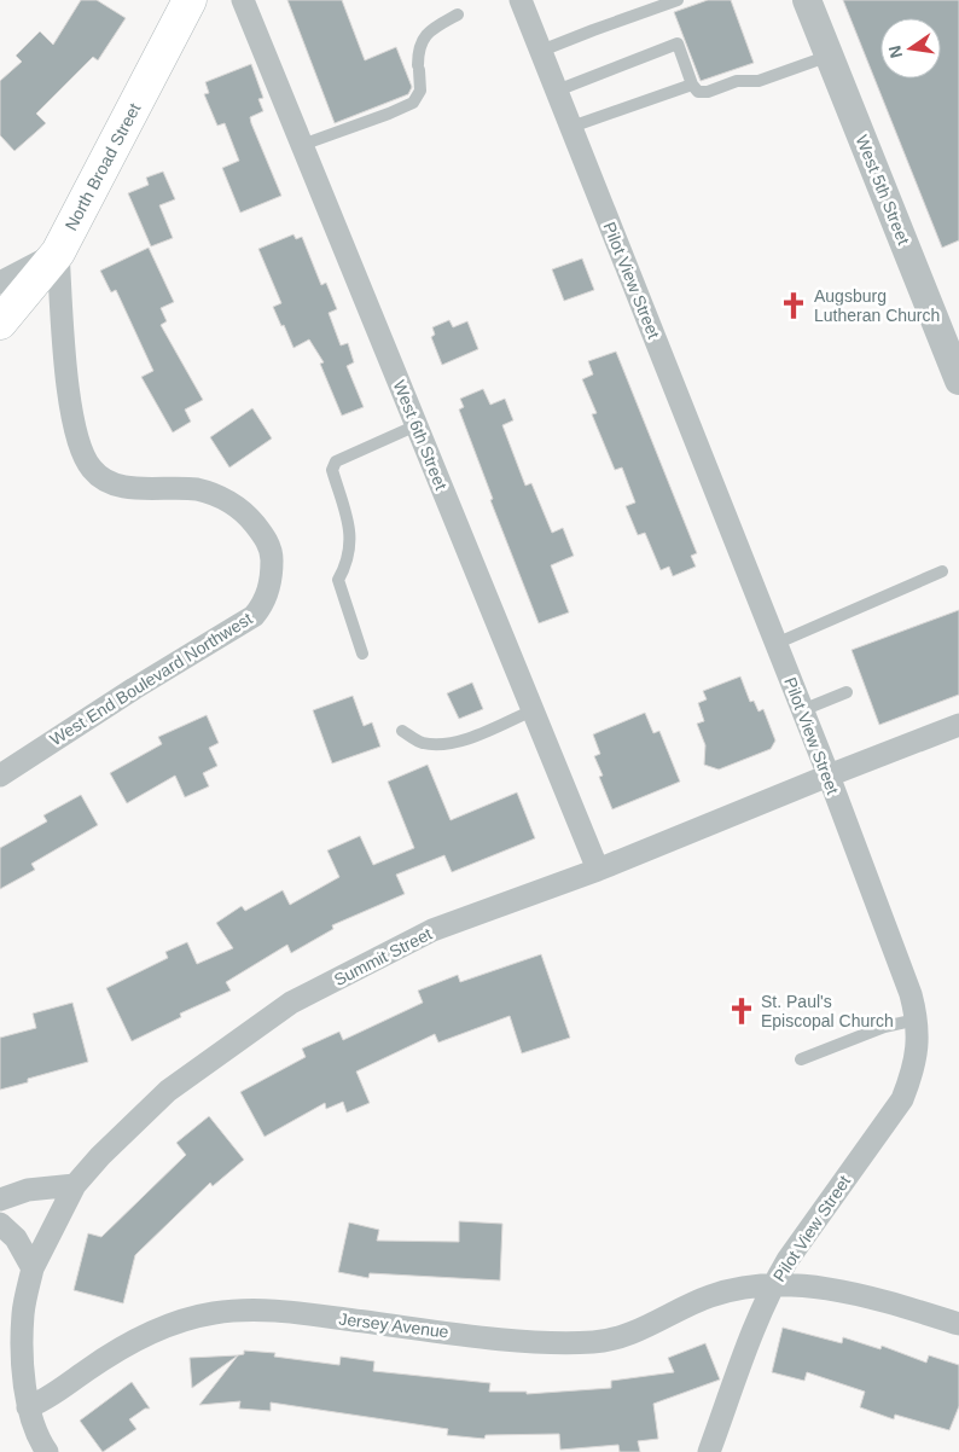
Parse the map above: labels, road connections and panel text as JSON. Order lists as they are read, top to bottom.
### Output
{
  "streets": {
    "main road": ["North Broad Street"],
    "street": [
      "West 5th Street",
      "Pilot View Street",
      "West 6th Street",
      "West End Boulevard Northwest",
      "Summit Street",
      "Jersey Avenue"
    ]
  },
  "crossings": [
    ["North Broad Street", "West End Boulevard Northwest"],
    ["Pilot View Street", "Summit Street"],
    ["Pilot View Street", "Jersey Avenue"],
    ["West 6th Street", "Summit Street"],
    ["Summit Street", "Jersey Avenue"]
  ],
  "places": {
    "church": ["Augsburg Lutheran Church", "St. Paul's Episcopal Church"]
  },
  "north": "left"
}
